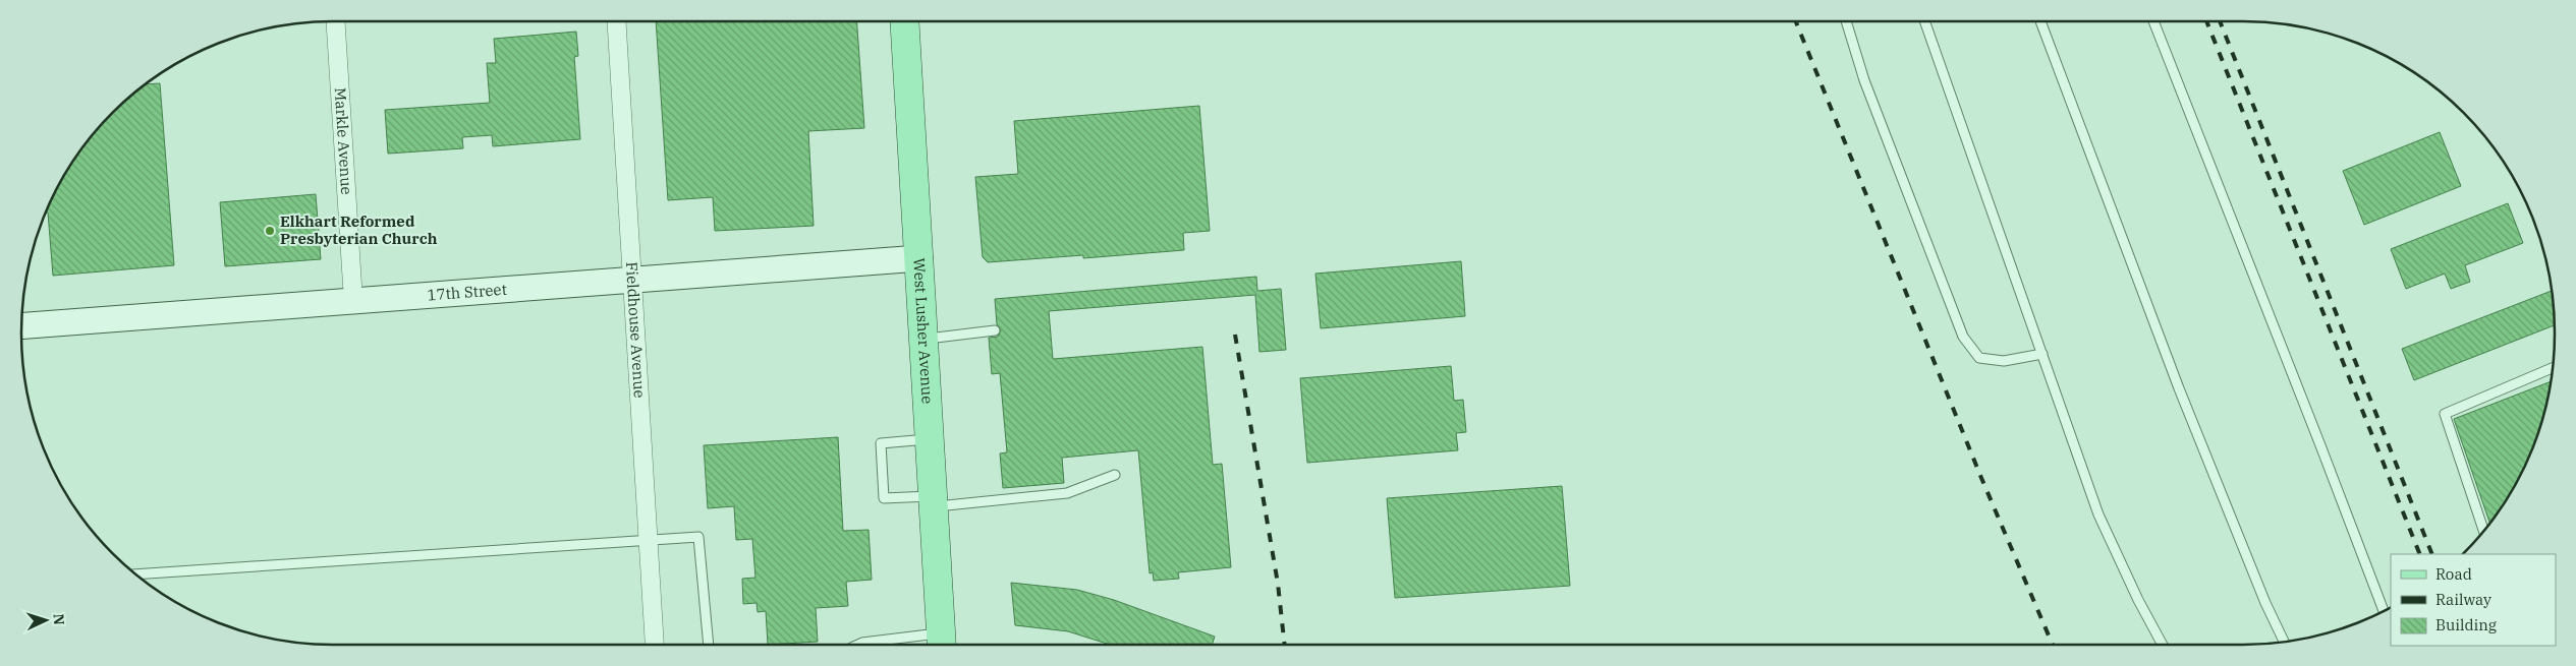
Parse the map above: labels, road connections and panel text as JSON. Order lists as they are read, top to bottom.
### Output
{
  "streets": {
    "main road": ["West Lusher Avenue"],
    "street": ["Markle Avenue", "17th Street", "Fieldhouse Avenue"]
  },
  "crossings": [
    ["Markle Avenue", "17th Street"],
    ["17th Street", "Fieldhouse Avenue"],
    ["17th Street", "West Lusher Avenue"]
  ],
  "places": ["Elkhart Reformed Presbyterian Church"],
  "legend": ["Road", "Railway", "Building"],
  "north": "right"
}
